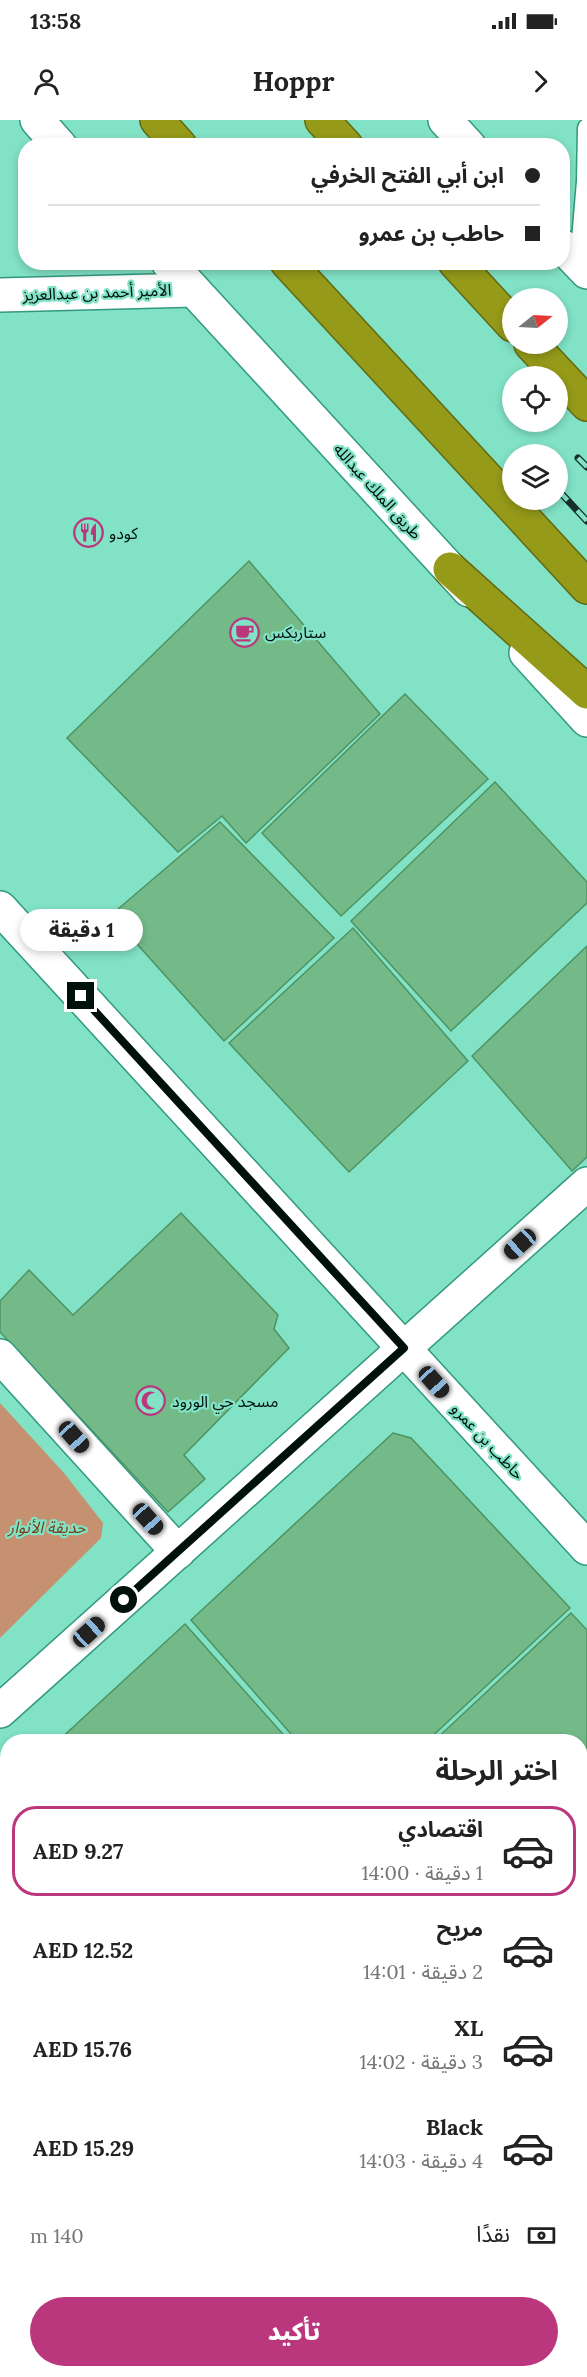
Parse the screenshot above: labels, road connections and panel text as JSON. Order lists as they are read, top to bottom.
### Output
{
  "streets": {
    "street": ["الأمير أحمد بن عبدالعزيز", "طريق الملك عبدالله", "حاطب بن عمرو"]
  },
  "crossings": [
    ["الأمير أحمد بن عبدالعزيز", "طريق الملك عبدالله"]
  ],
  "parks": ["حديقة الأنوار"],
  "places": {
    "restaurant": ["كودو"],
    "cafe": ["ستاربكس"],
    "mosque": ["مسجد حي الورود"]
  },
  "north": "right",
  "page": {
    "status": "13:58",
    "header": "Hoppr",
    "banner": ["ابن أبي الفتح الخرفي", "حاطب بن عمرو"],
    "bubble": "1 دقيقة",
    "heading": "اختر الرحلة",
    "list": [
      {
        "name": "اقتصادي",
        "note": "1 دقيقة · 14:00",
        "value": "AED 9.27"
      },
      {
        "name": "مريح",
        "note": "2 دقيقة · 14:01",
        "value": "AED 12.52"
      },
      {
        "name": "XL",
        "note": "3 دقيقة · 14:02",
        "value": "AED 15.76"
      },
      {
        "name": "Black",
        "note": "4 دقيقة · 14:03",
        "value": "AED 15.29"
      }
    ],
    "pay": ["نقدًا", "140 m"],
    "buttons": "تأكيد"
  }
}
